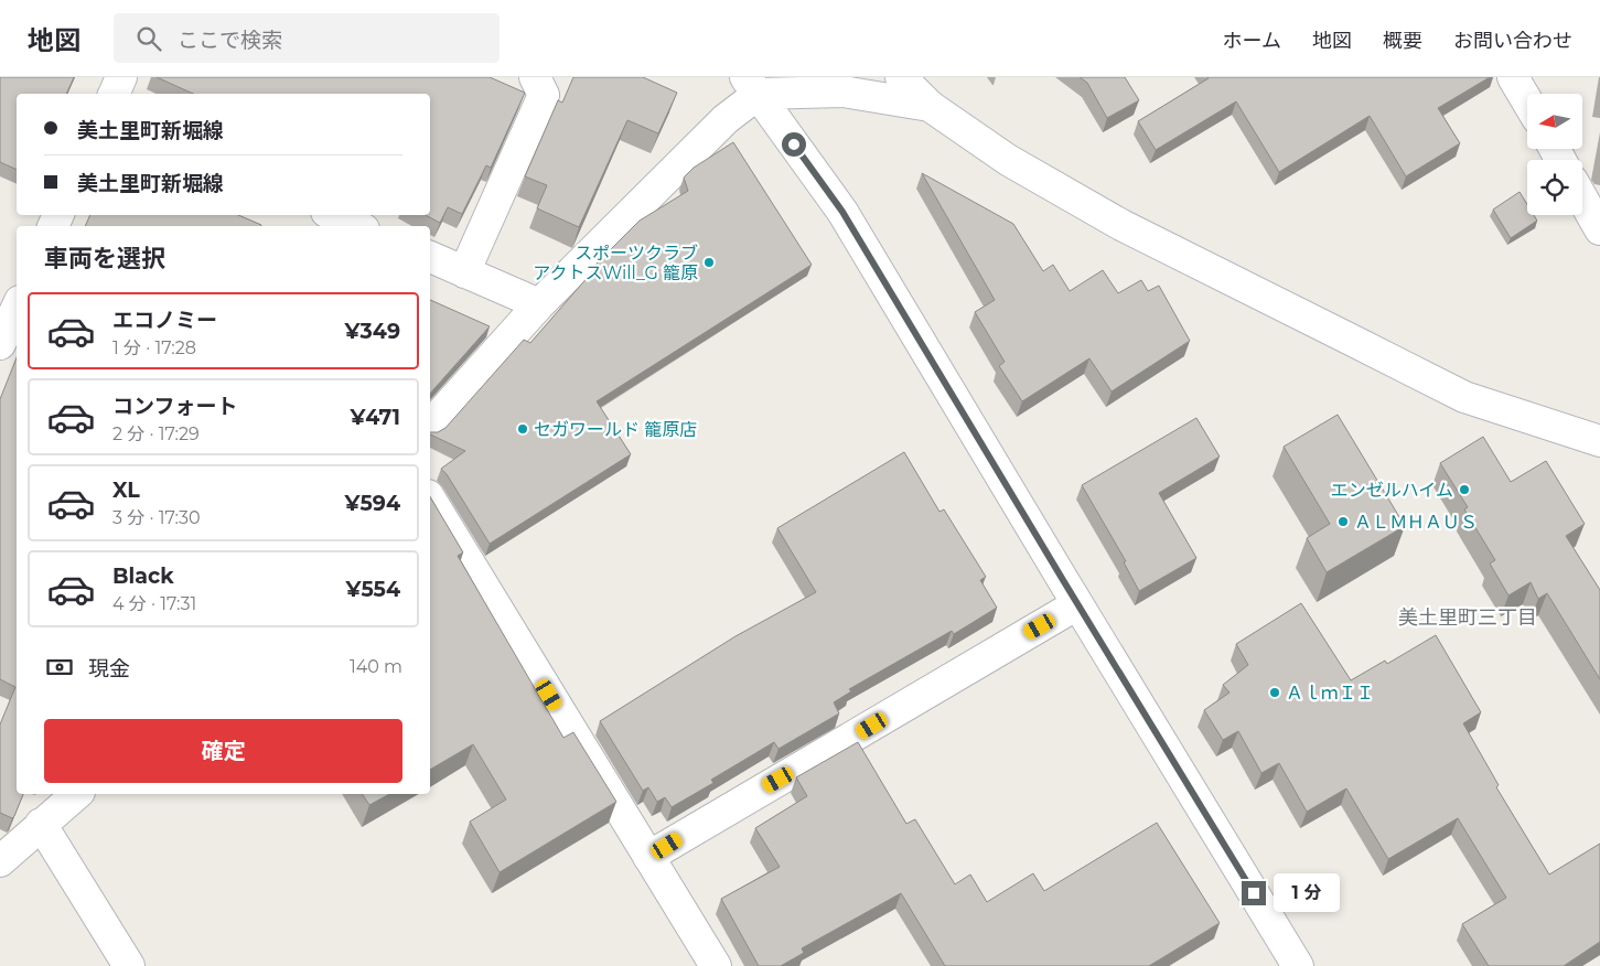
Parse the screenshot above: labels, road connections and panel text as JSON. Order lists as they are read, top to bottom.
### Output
{
  "districts": ["美土里町三丁目"],
  "places": [
    "スポーツクラブ アクトスWill_G 籠原",
    "セガワールド 籠原店",
    "エンゼルハイム",
    "ＡＬＭＨＡＵＳ",
    "ＡｌｍＩＩ"
  ],
  "north": "left",
  "page": {
    "header": "地図",
    "search": "ここで検索",
    "nav": [
      "ホーム",
      "地図",
      "概要",
      "お問い合わせ"
    ],
    "banner": ["美土里町新堀線", "美土里町新堀線"],
    "heading": "車両を選択",
    "list": [
      {
        "name": "エコノミー",
        "note": "1 分 · 17:28",
        "value": "¥349"
      },
      {
        "name": "コンフォート",
        "note": "2 分 · 17:29",
        "value": "¥471"
      },
      {
        "name": "XL",
        "note": "3 分 · 17:30",
        "value": "¥594"
      },
      {
        "name": "Black",
        "note": "4 分 · 17:31",
        "value": "¥554"
      }
    ],
    "pay": ["現金", "140 m"],
    "buttons": "確定",
    "bubble": "1 分"
  }
}
